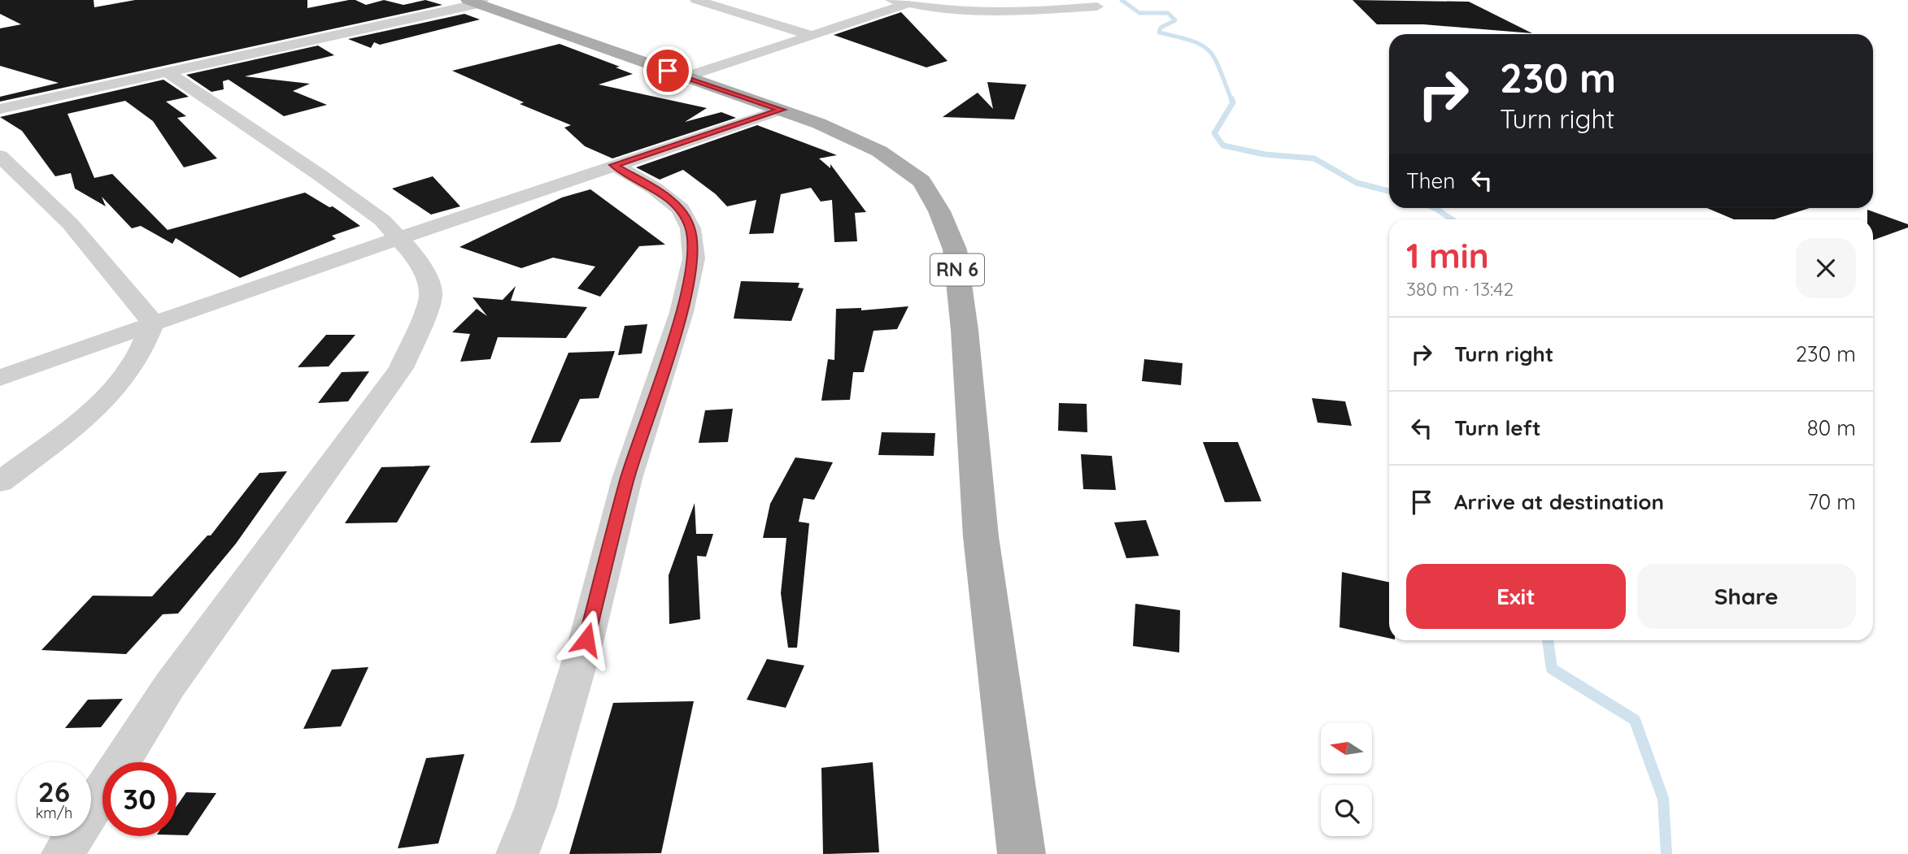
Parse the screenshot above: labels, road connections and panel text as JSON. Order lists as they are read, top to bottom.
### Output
{
  "streets": {
    "main road": ["RN 6"]
  },
  "north": "left",
  "page": {
    "turn": ["230 m", "Turn right"],
    "then": "Then",
    "heading": ["1 min", "380 m · 13:42"],
    "list": [
      {
        "name": "Turn right",
        "value": "230 m"
      },
      {
        "name": "Turn left",
        "value": "80 m"
      },
      {
        "name": "Arrive at destination",
        "value": "70 m"
      }
    ],
    "buttons": ["Exit", "Share"],
    "speed": "26 km/h",
    "limit": "30"
  }
}
